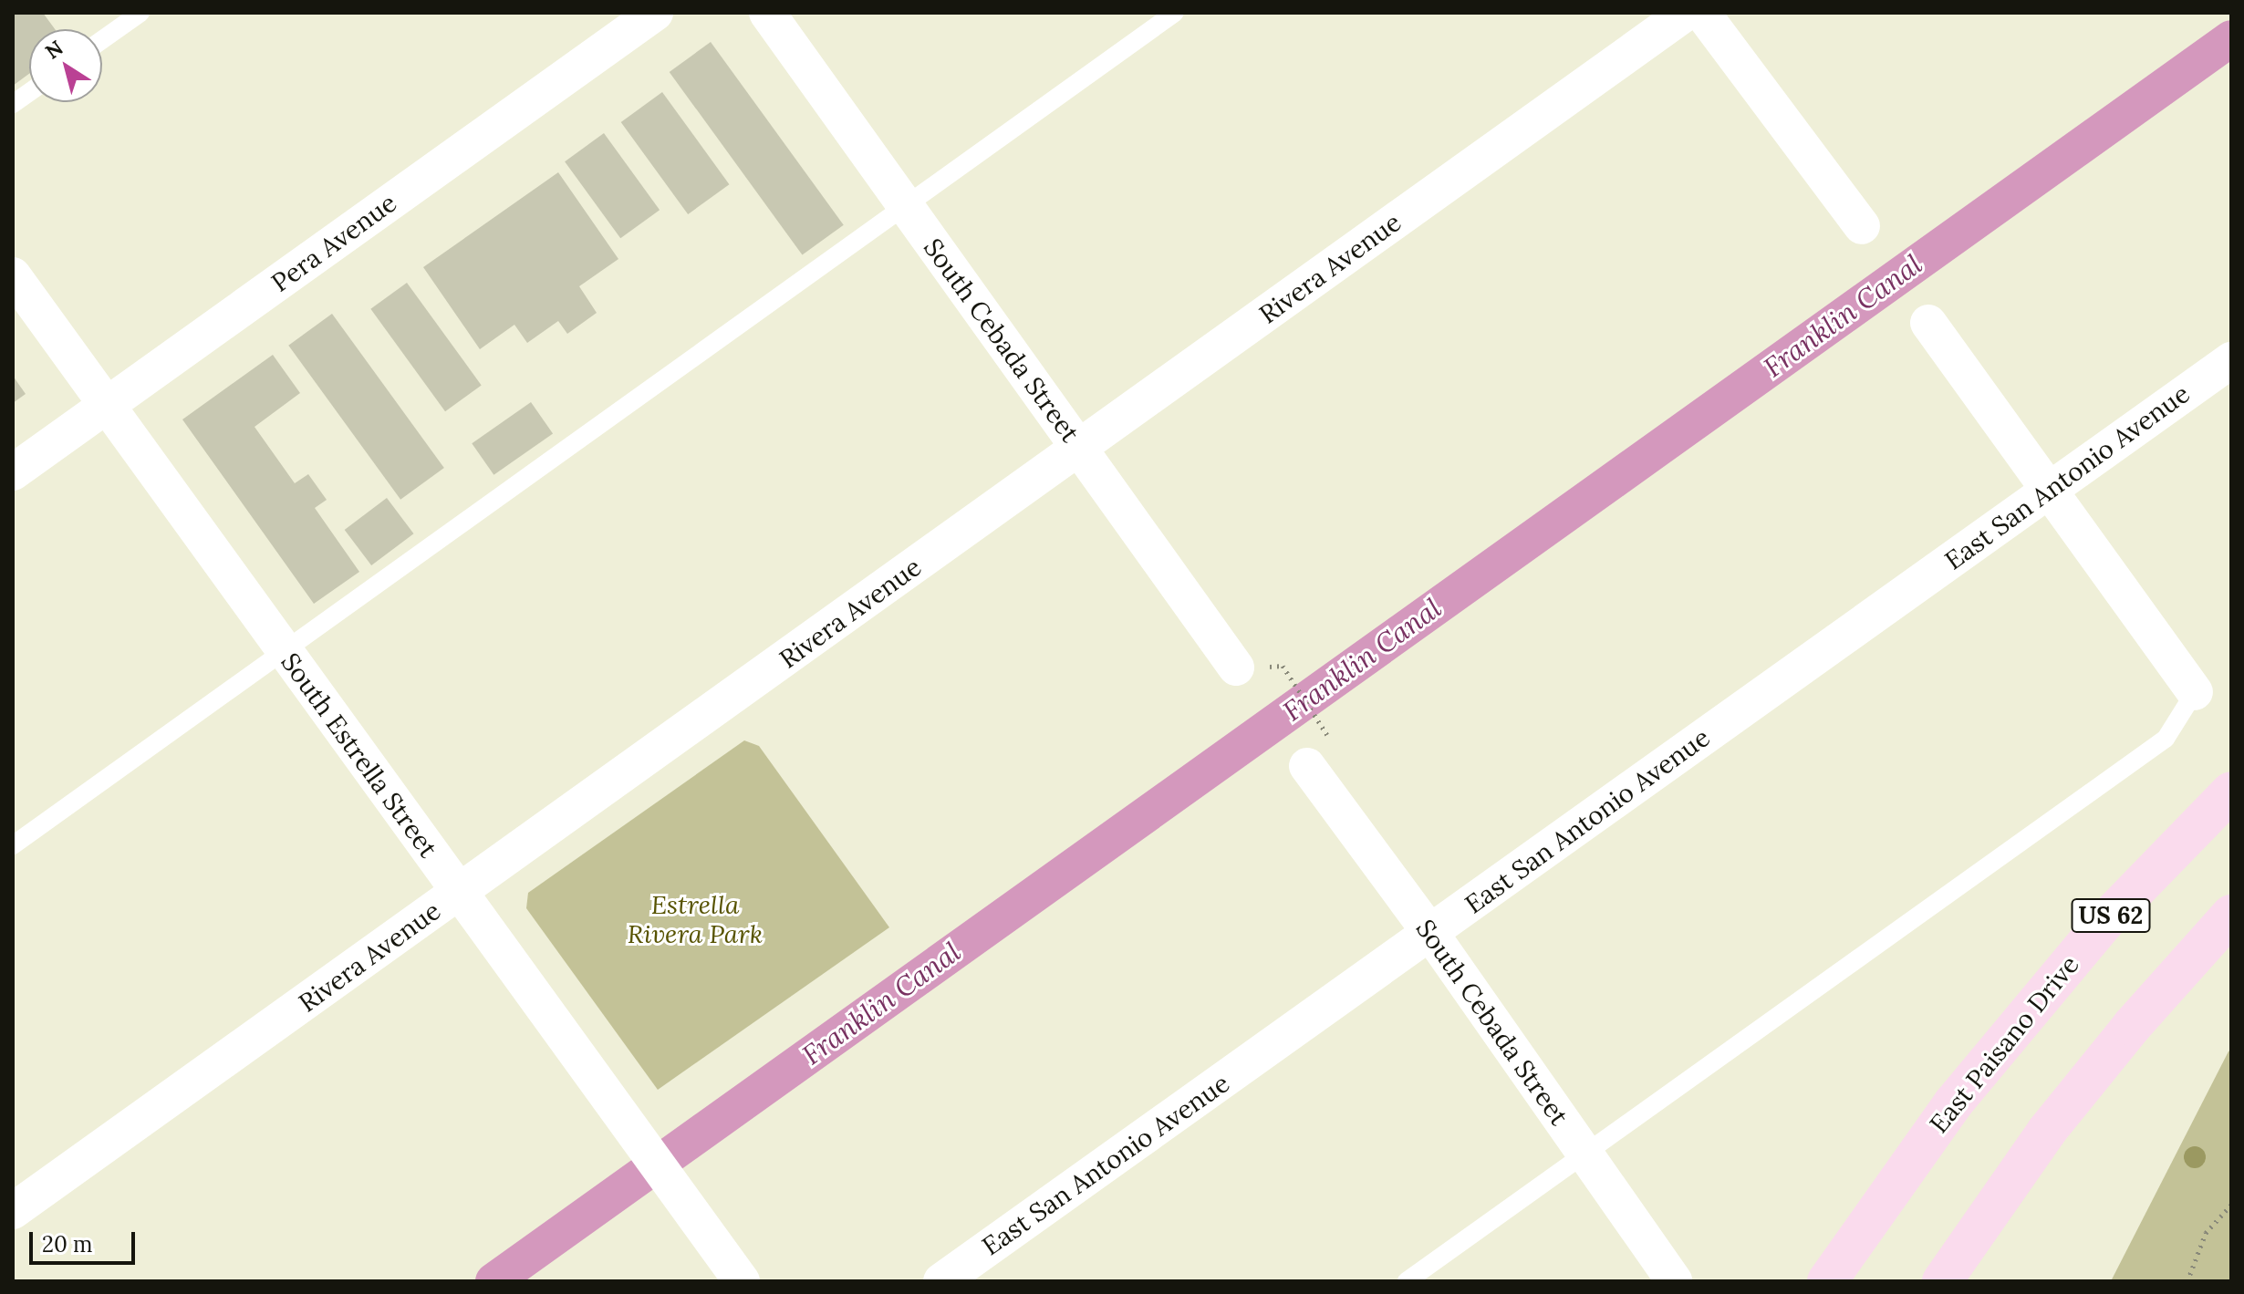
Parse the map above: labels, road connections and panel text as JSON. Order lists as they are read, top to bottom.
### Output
{
  "streets": {
    "main road": ["US 62", "East Paisano Drive"],
    "street": [
      "Pera Avenue",
      "Rivera Avenue",
      "South Cebada Street",
      "East San Antonio Avenue",
      "South Estrella Street"
    ]
  },
  "crossings": [
    ["Pera Avenue", "South Estrella Street"],
    ["Rivera Avenue", "South Cebada Street"],
    ["Rivera Avenue", "South Estrella Street"],
    ["South Cebada Street", "East San Antonio Avenue"]
  ],
  "water": ["Franklin Canal"],
  "parks": ["Estrella Rivera Park"],
  "scale_bar": "20 m",
  "north": "top left"
}
